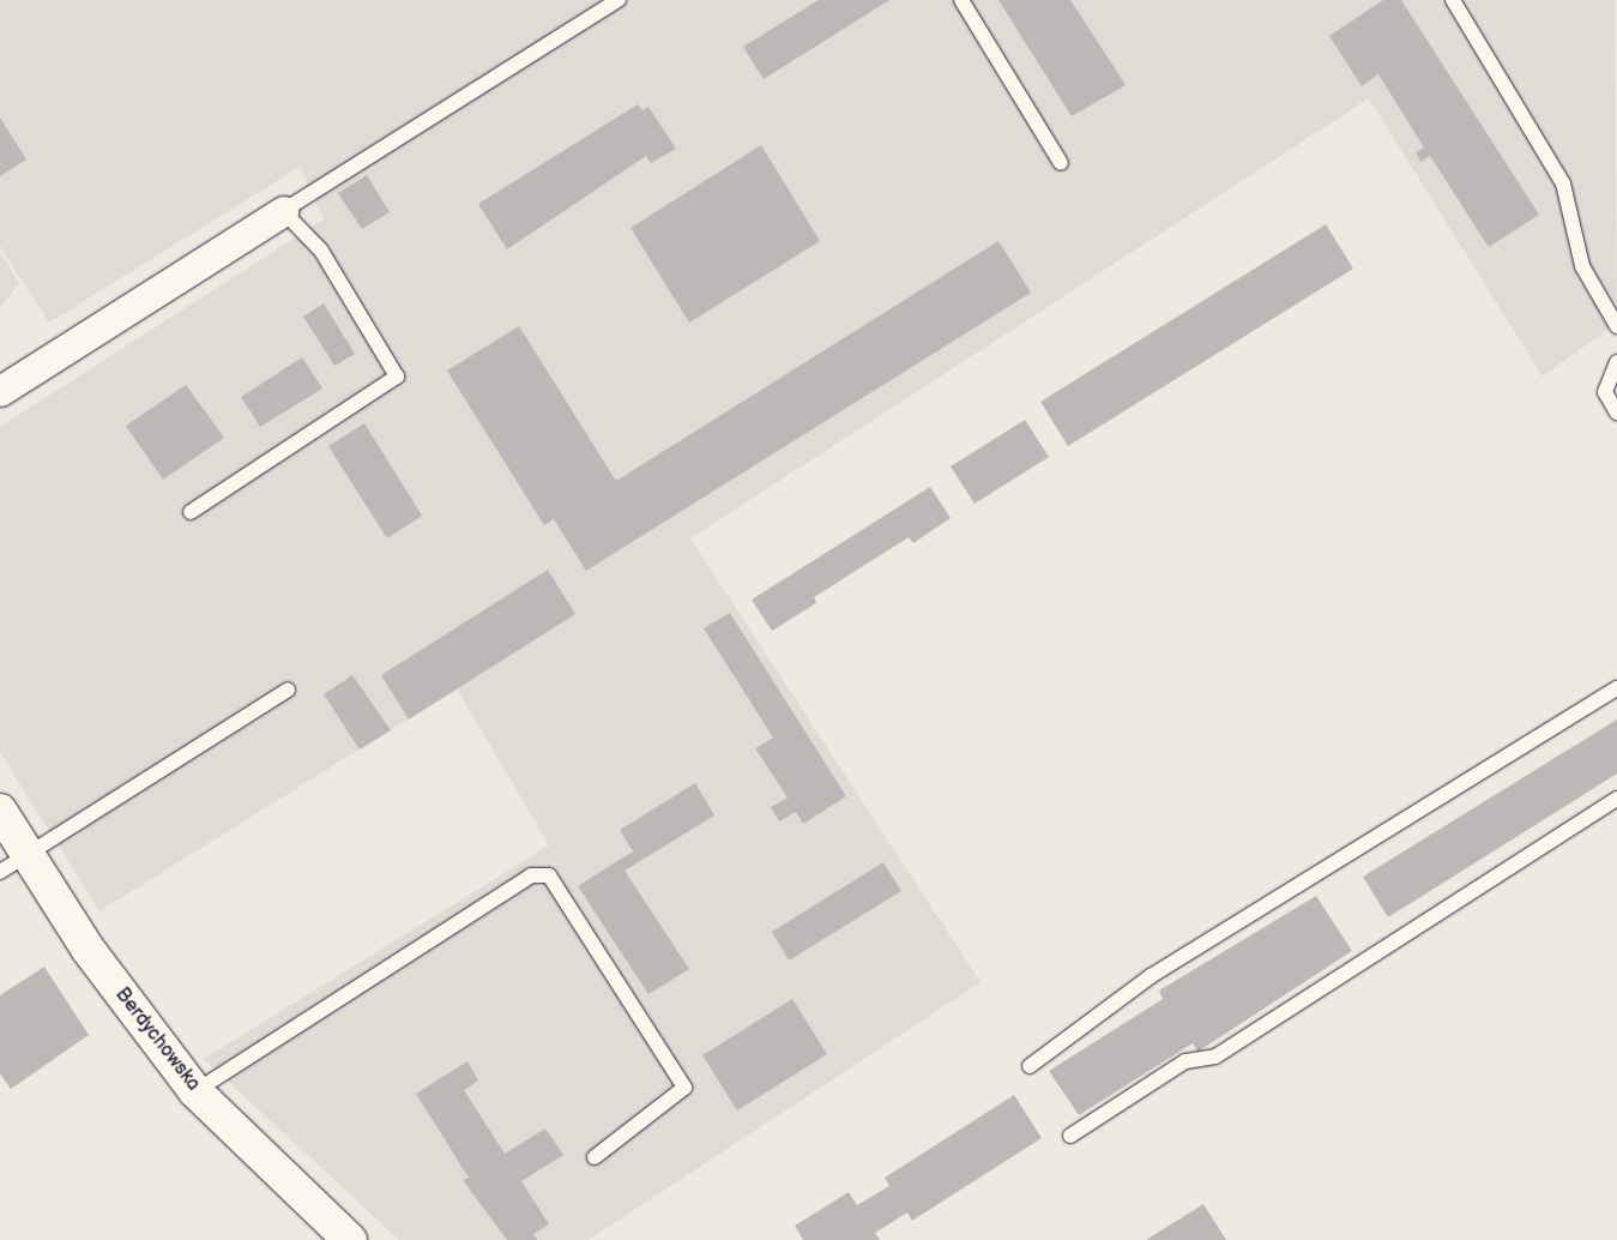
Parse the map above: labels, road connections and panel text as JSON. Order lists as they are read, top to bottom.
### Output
{
  "streets": {
    "street": ["Berdychowska"]
  }
}
